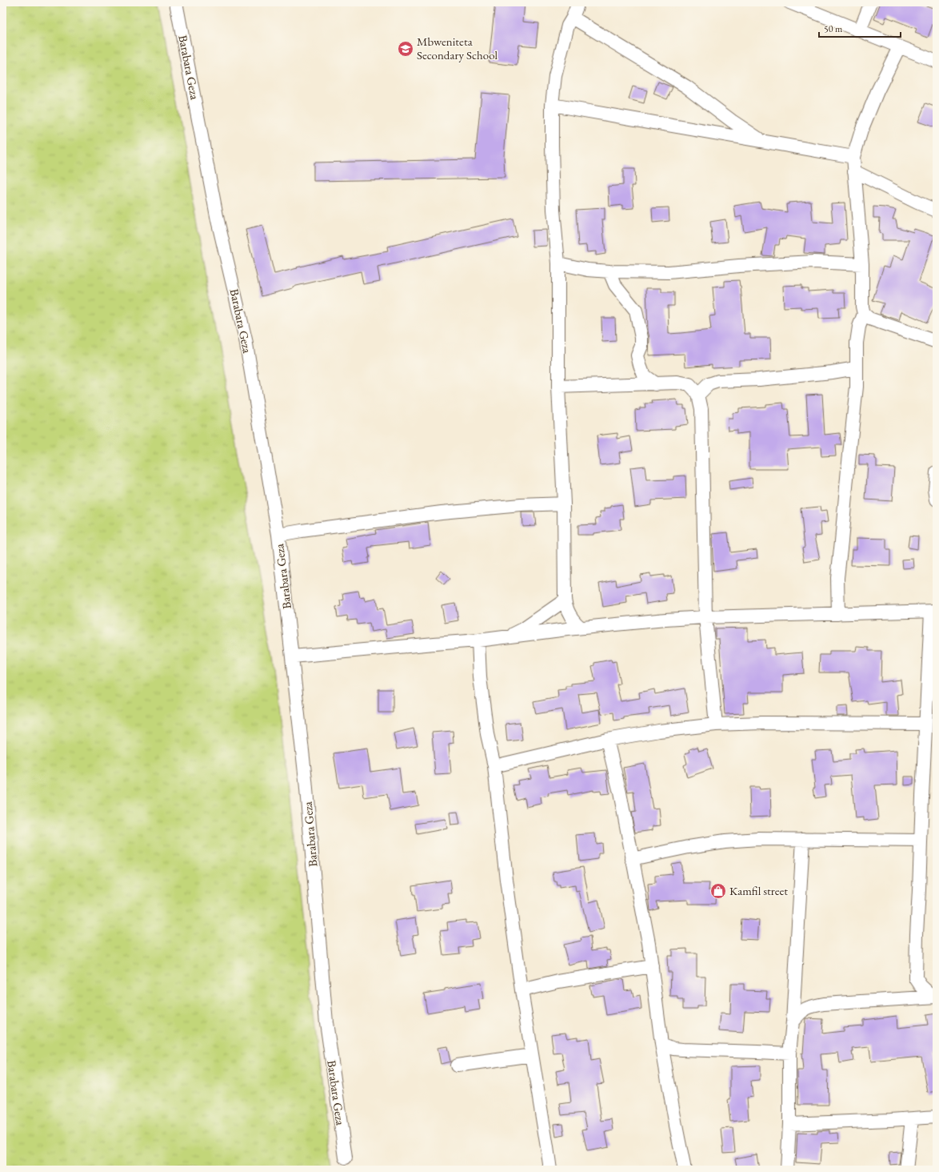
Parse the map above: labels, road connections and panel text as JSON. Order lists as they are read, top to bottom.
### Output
{
  "streets": {
    "street": ["Barabara Geza"]
  },
  "places": {
    "school or university": ["Mbweniteta Secondary School"],
    "shop": ["Kamfil street"]
  },
  "scale_bar": "50 m"
}
